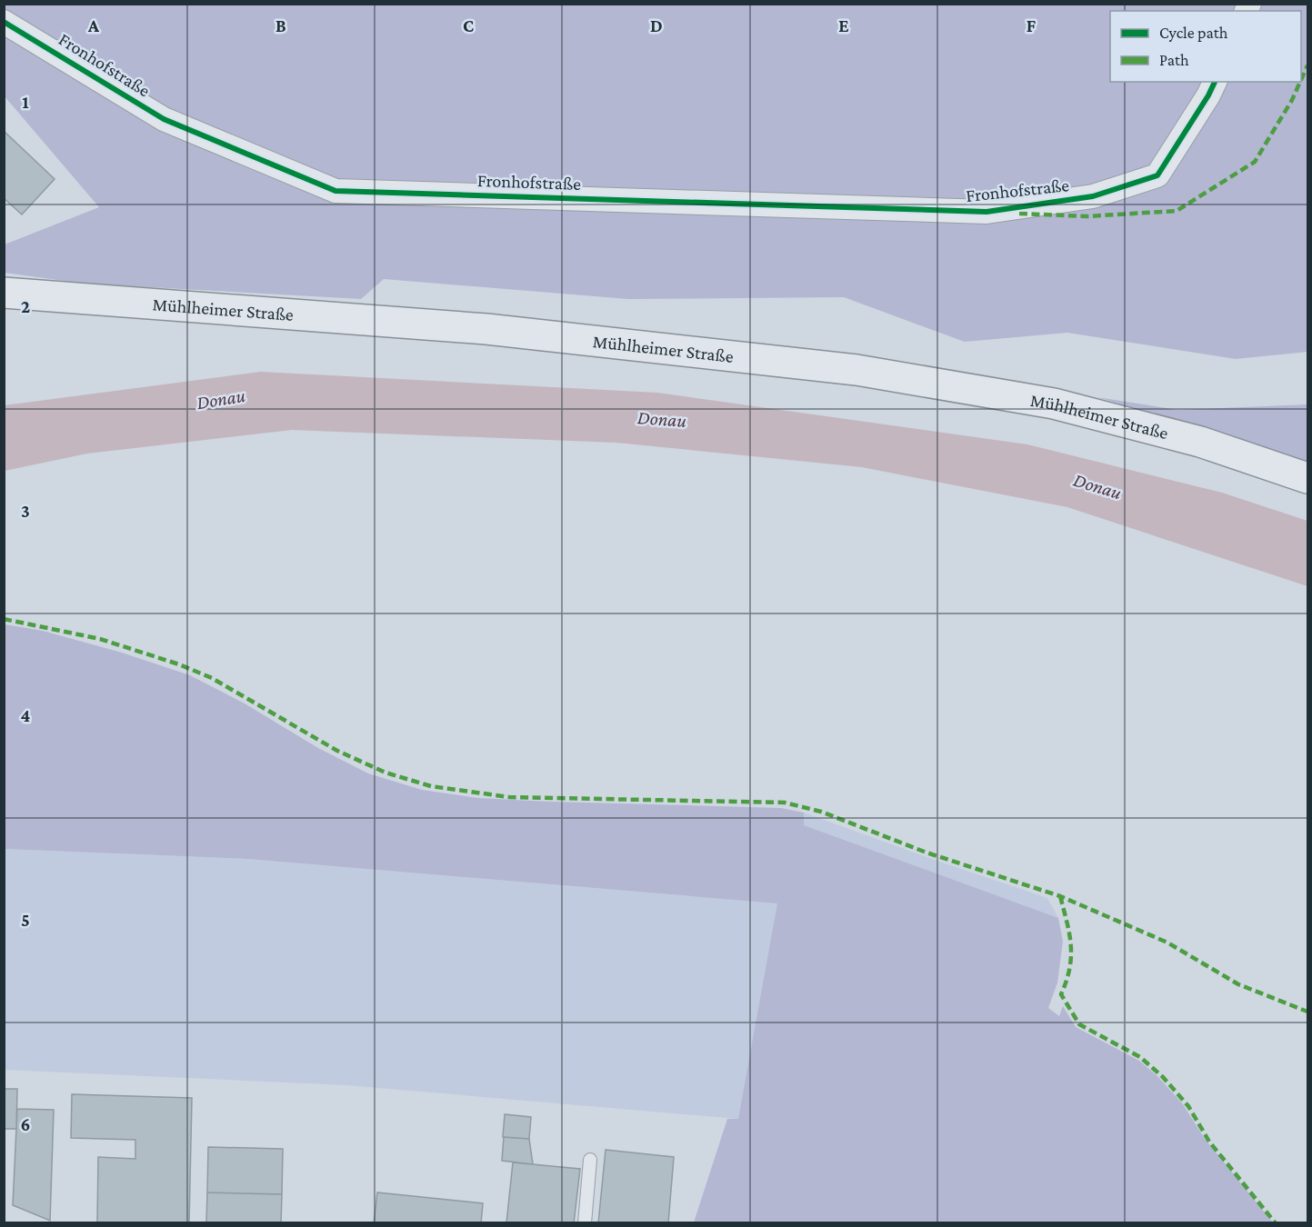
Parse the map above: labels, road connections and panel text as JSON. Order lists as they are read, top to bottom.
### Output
{
  "streets": {
    "main road": ["Mühlheimer Straße"],
    "street": ["Fronhofstraße"]
  },
  "water": ["Donau"],
  "legend": ["Cycle path", "Path"],
  "grid": {
    "columns": [
      "A",
      "B",
      "C",
      "D",
      "E",
      "F"
    ],
    "rows": [
      "1",
      "2",
      "3",
      "4",
      "5",
      "6"
    ]
  }
}
